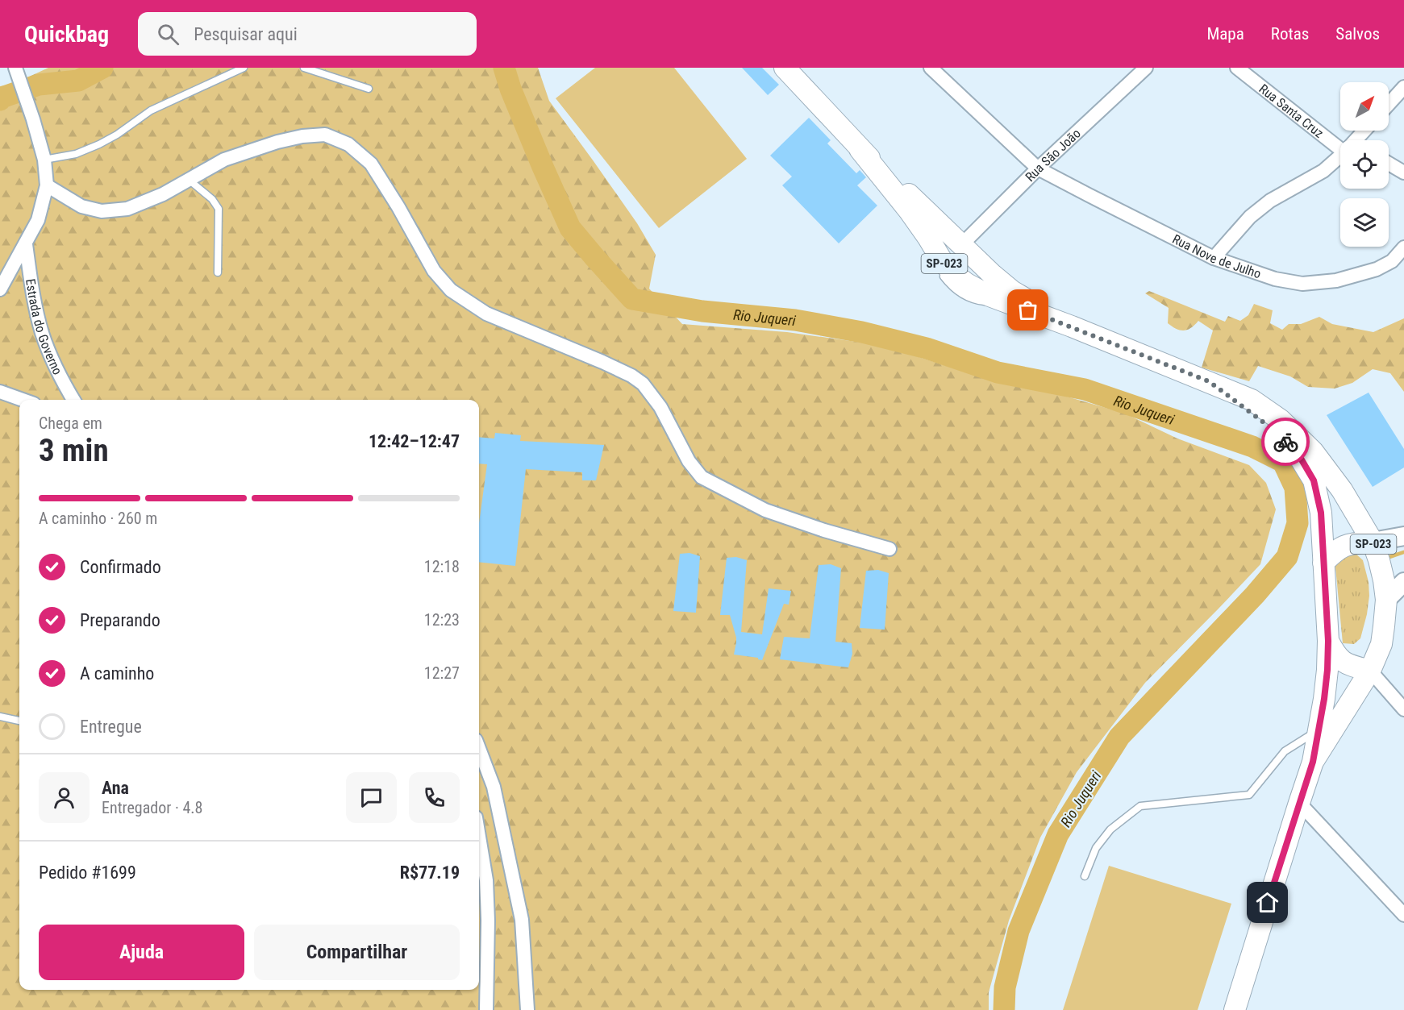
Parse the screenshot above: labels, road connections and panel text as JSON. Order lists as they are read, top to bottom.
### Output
{
  "streets": {
    "main road": ["SP-023"],
    "street": [
      "Rua Santa Cruz",
      "Rua São João",
      "Rua Nove de Julho",
      "Estrada do Governo"
    ]
  },
  "crossings": [
    ["Rua São João", "Rua Nove de Julho"],
    ["Rua São João", "SP-023"]
  ],
  "water": ["Rio Juqueri"],
  "north": "top right",
  "page": {
    "header": "Quickbag",
    "search": "Pesquisar aqui",
    "nav": ["Mapa", "Rotas", "Salvos"],
    "heading": ["3 min", "Chega em", "12:42–12:47"],
    "panel": [
      "Ana",
      "Entregador · 4.8",
      "Pedido #1699",
      "R$77.19"
    ],
    "bar": "A caminho · 260 m",
    "list": [
      ["Confirmado", "12:18"],
      ["Preparando", "12:23"],
      ["A caminho", "12:27"],
      "Entregue"
    ],
    "buttons": ["Ajuda", "Compartilhar"]
  }
}
